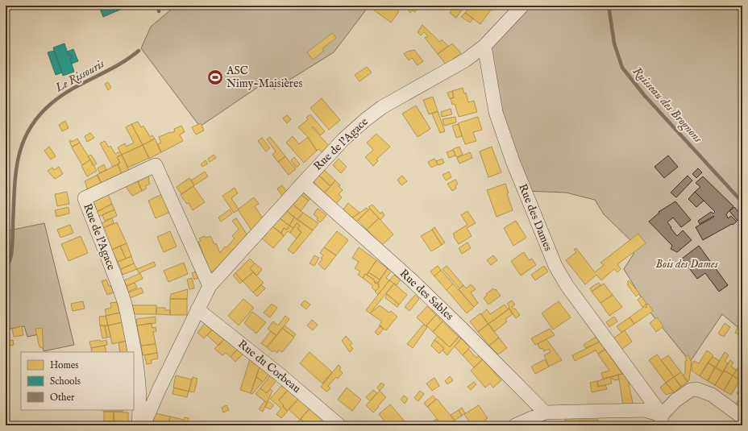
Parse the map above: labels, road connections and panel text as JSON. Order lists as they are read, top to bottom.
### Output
{
  "streets": {
    "street": [
      "Rue de l'Agace",
      "Rue des Dames",
      "Rue des Sables",
      "Rue du Corbeau"
    ]
  },
  "crossings": [
    ["Rue de l'Agace", "Rue des Dames"],
    ["Rue de l'Agace", "Rue des Sables"],
    ["Rue de l'Agace", "Rue du Corbeau"]
  ],
  "water": ["Le Rissouris", "Ruisseau des Brognons"],
  "parks": ["Bois des Dames"],
  "places": {
    "sports": ["ASC Nimy-Maisières"]
  },
  "legend": ["Homes", "Schools", "Other"]
}
